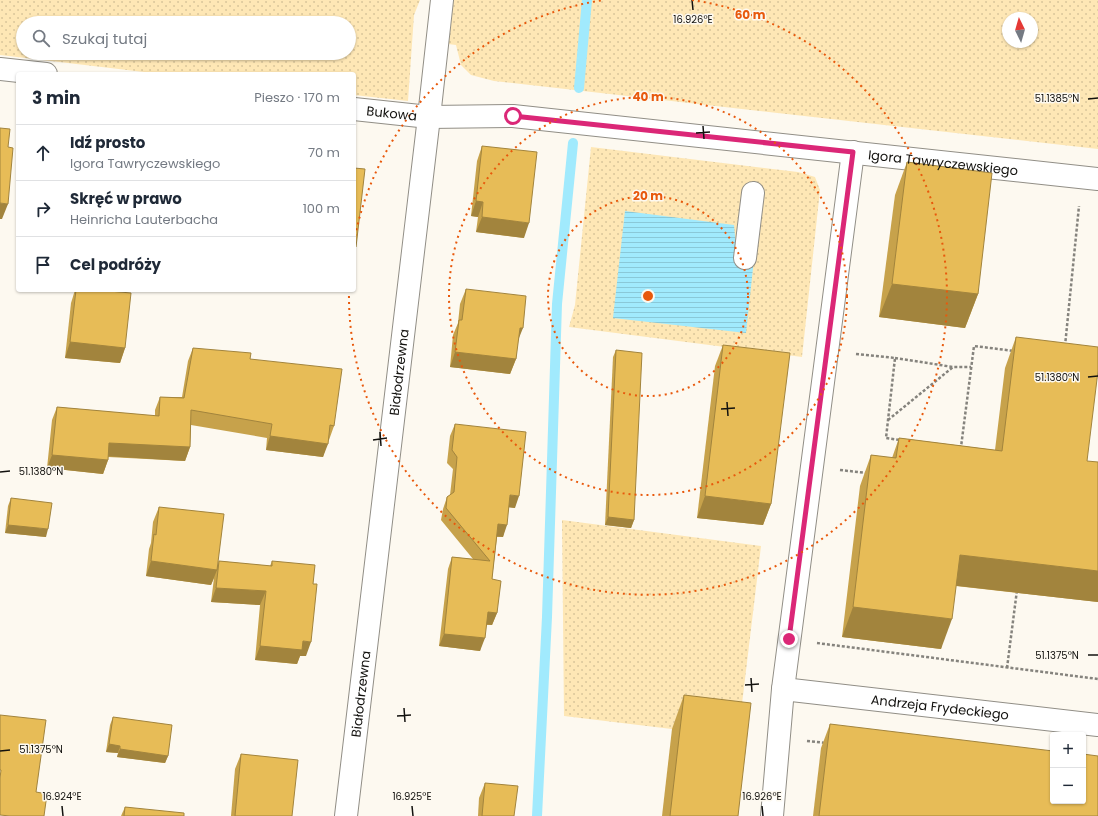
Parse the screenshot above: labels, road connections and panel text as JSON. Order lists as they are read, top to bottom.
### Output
{
  "streets": {
    "street": [
      "Bukowa",
      "Igora Tawryczewskiego",
      "Białodrzewna",
      "Andrzeja Frydeckiego"
    ]
  },
  "crossings": [
    ["Bukowa", "Igora Tawryczewskiego"],
    ["Bukowa", "Białodrzewna"],
    ["Igora Tawryczewskiego", "Białodrzewna"]
  ],
  "north": "top",
  "page": {
    "search": "Szukaj tutaj",
    "heading": ["3 min", "Pieszo · 170 m"],
    "list": [
      ["Idź prosto", "Igora Tawryczewskiego", "70 m"],
      ["Skręć w prawo", "Heinricha Lauterbacha", "100 m"],
      "Cel podróży"
    ],
    "map_buttons": ["+", "−"]
  },
  "coordinates": [
    "16.926°E",
    "51.1385°N",
    "51.1380°N",
    "51.1375°N",
    "16.924°E",
    "16.925°E"
  ],
  "rings": ["60 m", "40 m", "20 m"]
}
